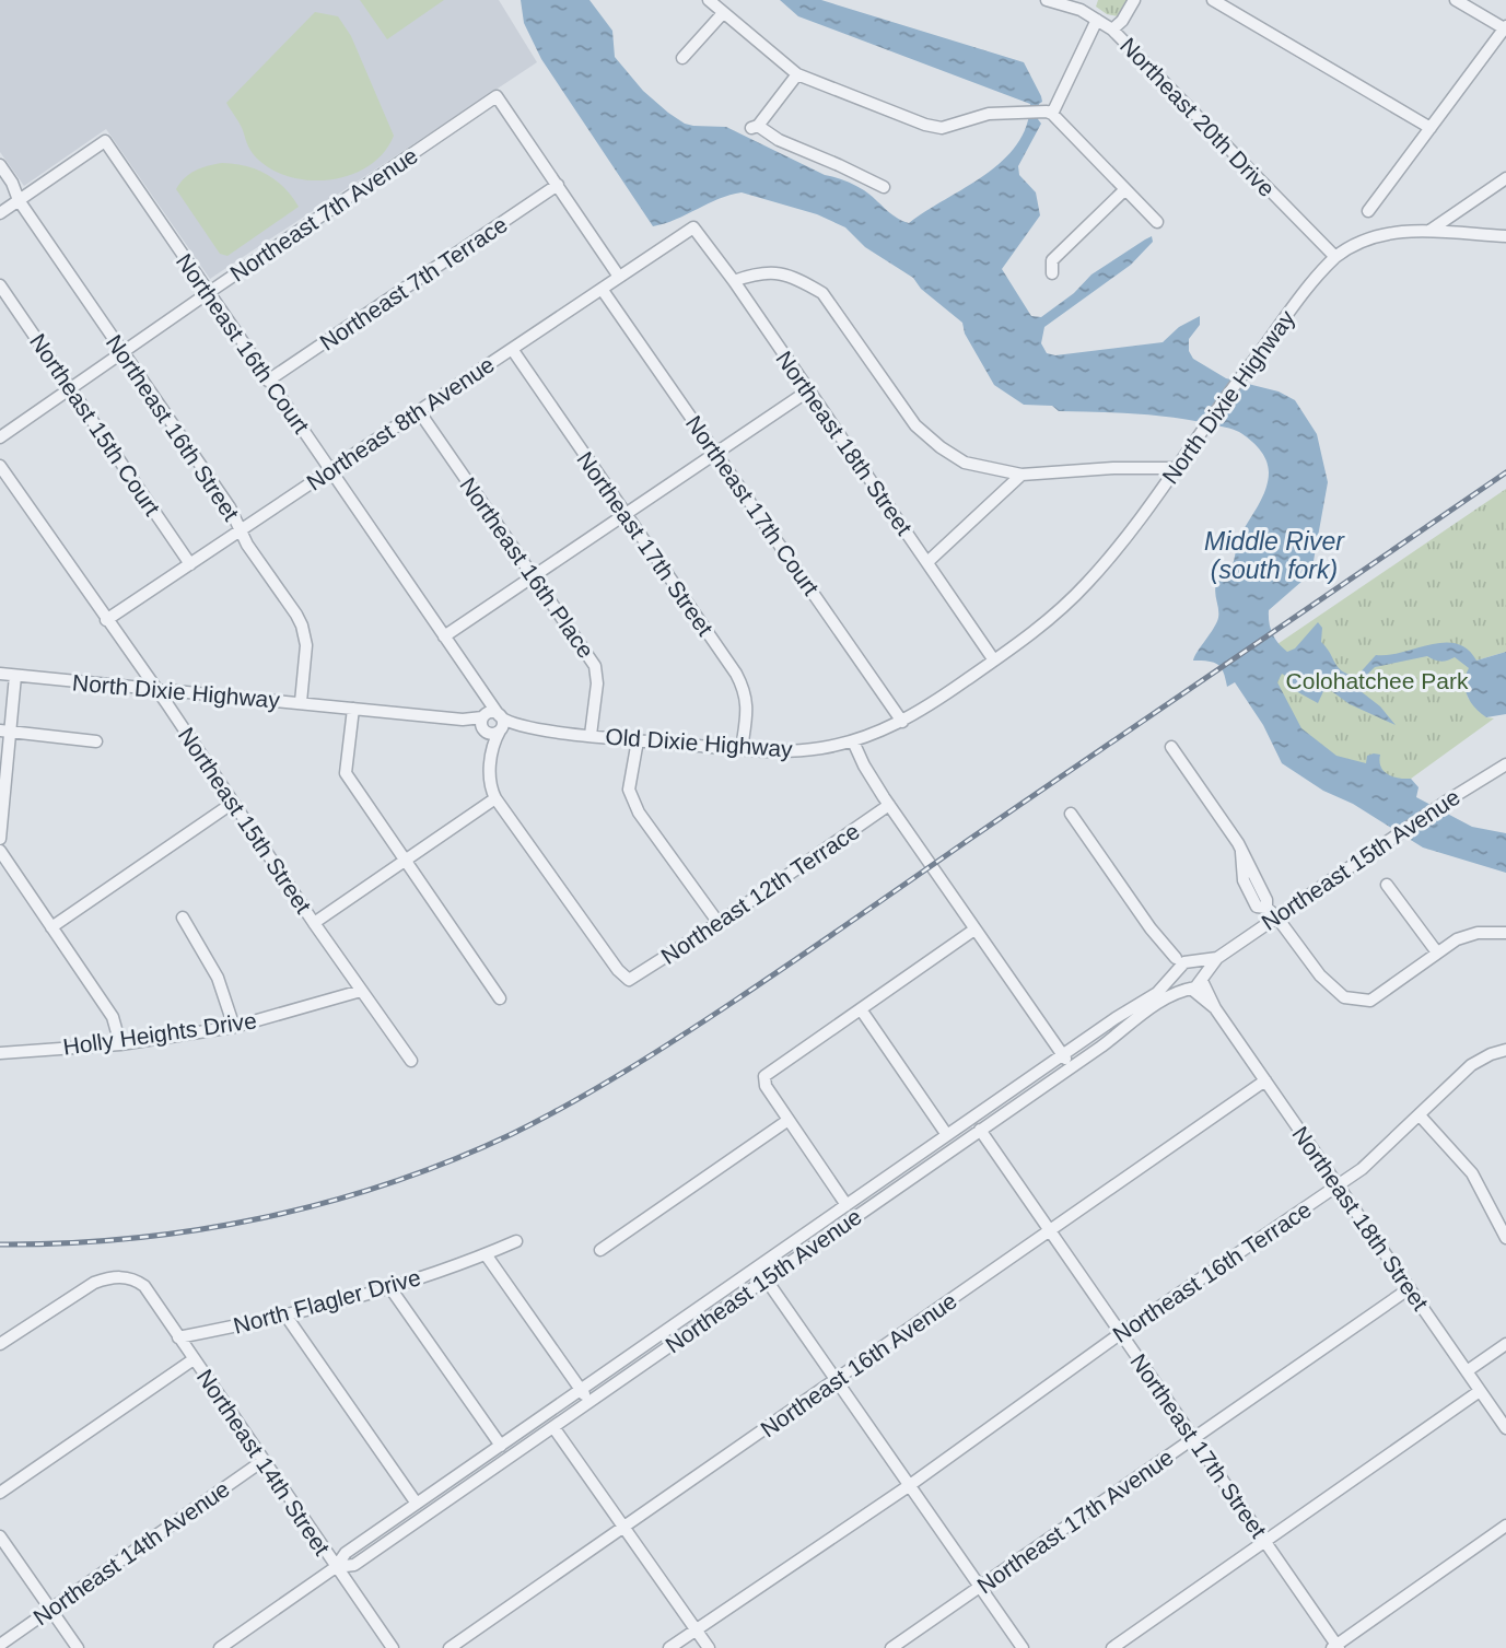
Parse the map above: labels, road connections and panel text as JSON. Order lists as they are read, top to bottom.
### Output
{
  "streets": {
    "street": [
      "Northeast 20th Drive",
      "Northeast 7th Avenue",
      "Northeast 7th Terrace",
      "Northeast 16th Court",
      "North Dixie Highway",
      "Northeast 8th Avenue",
      "Northeast 15th Court",
      "Northeast 16th Street",
      "Northeast 18th Street",
      "Northeast 17th Court",
      "Northeast 17th Street",
      "Northeast 16th Place",
      "Old Dixie Highway",
      "Northeast 15th Street",
      "Northeast 15th Avenue",
      "Northeast 12th Terrace",
      "Holly Heights Drive",
      "Northeast 16th Terrace",
      "North Flagler Drive",
      "Northeast 16th Avenue",
      "Northeast 14th Street",
      "Northeast 17th Avenue",
      "Northeast 14th Avenue"
    ]
  },
  "crossings": [
    ["Northeast 20th Drive", "North Dixie Highway"],
    ["Northeast 7th Avenue", "Northeast 7th Terrace"],
    ["Northeast 7th Avenue", "Northeast 16th Court"],
    ["Northeast 7th Avenue", "Northeast 15th Court"],
    ["Northeast 7th Avenue", "Northeast 16th Street"],
    ["Northeast 7th Terrace", "Northeast 16th Court"],
    ["Northeast 16th Court", "Northeast 8th Avenue"],
    ["Northeast 16th Court", "Northeast 16th Street"],
    ["Northeast 16th Court", "Old Dixie Highway"],
    ["Northeast 16th Court", "Northeast 12th Terrace"],
    ["North Dixie Highway", "Northeast 16th Street"],
    ["North Dixie Highway", "Northeast 18th Street"],
    ["North Dixie Highway", "Old Dixie Highway"],
    ["North Dixie Highway", "Northeast 15th Street"],
    ["Northeast 8th Avenue", "Northeast 15th Court"],
    ["Northeast 8th Avenue", "Northeast 16th Street"],
    ["Northeast 8th Avenue", "Northeast 18th Street"],
    ["Northeast 8th Avenue", "Northeast 17th Court"],
    ["Northeast 8th Avenue", "Northeast 17th Street"],
    ["Northeast 8th Avenue", "Northeast 16th Place"],
    ["Northeast 8th Avenue", "Northeast 15th Street"],
    ["Northeast 18th Street", "Old Dixie Highway"],
    ["Northeast 18th Street", "Northeast 15th Avenue"],
    ["Northeast 18th Street", "Northeast 16th Terrace"],
    ["Northeast 18th Street", "Northeast 16th Avenue"],
    ["Northeast 18th Street", "Northeast 17th Avenue"],
    ["Northeast 17th Court", "Old Dixie Highway"],
    ["Northeast 17th Street", "Old Dixie Highway"],
    ["Northeast 17th Street", "Northeast 15th Avenue"],
    ["Northeast 17th Street", "Northeast 16th Terrace"],
    ["Northeast 17th Street", "Northeast 16th Avenue"],
    ["Northeast 17th Street", "Northeast 17th Avenue"],
    ["Northeast 16th Place", "Old Dixie Highway"],
    ["Northeast 15th Street", "Holly Heights Drive"],
    ["Northeast 15th Avenue", "Northeast 14th Street"],
    ["North Flagler Drive", "Northeast 14th Street"],
    ["Northeast 14th Street", "Northeast 14th Avenue"]
  ],
  "water": ["Middle River (south fork)"],
  "parks": ["Colohatchee Park"]
}
